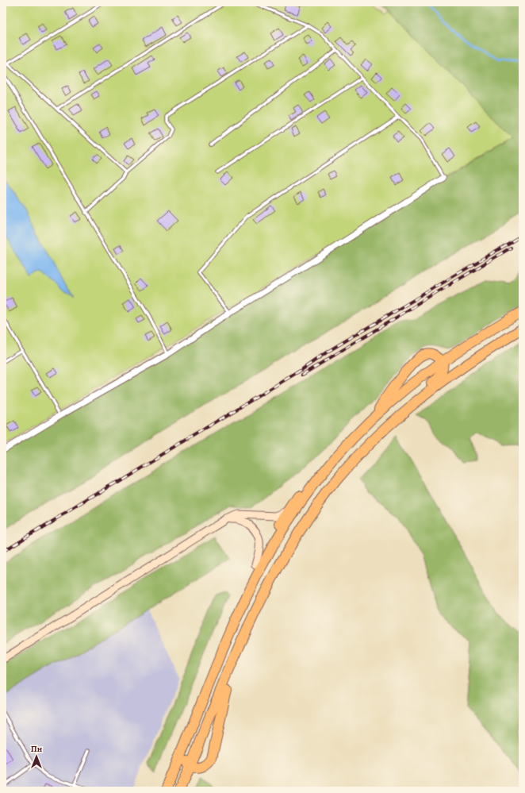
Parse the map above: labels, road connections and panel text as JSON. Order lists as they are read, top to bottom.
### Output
{
  "north": "top"
}
